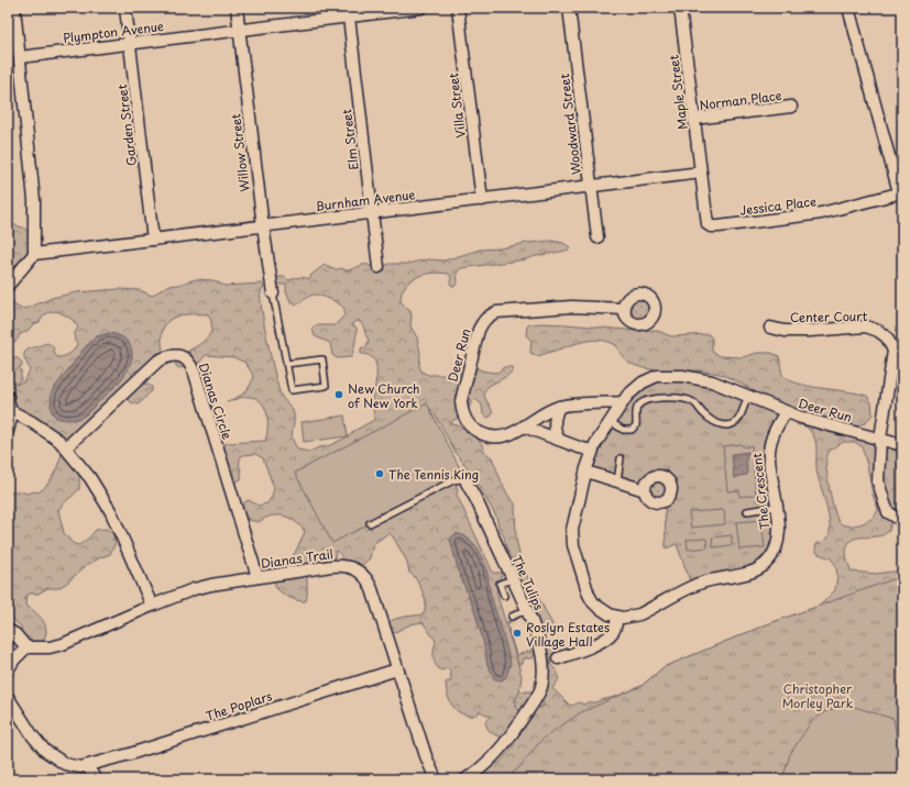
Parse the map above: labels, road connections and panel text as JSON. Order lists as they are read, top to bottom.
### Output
{
  "streets": {
    "street": [
      "Plympton Avenue",
      "Maple Street",
      "Norman Place",
      "Villa Street",
      "Woodward Street",
      "Garden Street",
      "Elm Street",
      "Willow Street",
      "Burnham Avenue",
      "Jessica Place",
      "Center Court",
      "Deer Run",
      "Dianas Circle",
      "The Crescent",
      "Dianas Trail",
      "The Tulips",
      "The Poplars"
    ]
  },
  "crossings": [
    ["Plympton Avenue", "Garden Street"],
    ["Plympton Avenue", "Elm Street"],
    ["Plympton Avenue", "Willow Street"],
    ["Maple Street", "Norman Place"],
    ["Maple Street", "Burnham Avenue"],
    ["Maple Street", "Jessica Place"],
    ["Villa Street", "Burnham Avenue"],
    ["Woodward Street", "Burnham Avenue"],
    ["Garden Street", "Burnham Avenue"],
    ["Elm Street", "Burnham Avenue"],
    ["Willow Street", "Burnham Avenue"],
    ["Burnham Avenue", "Jessica Place"],
    ["Center Court", "Deer Run"],
    ["Deer Run", "The Crescent"],
    ["Dianas Circle", "Dianas Trail"],
    ["Dianas Trail", "The Poplars"]
  ],
  "parks": ["Christopher Morley Park"],
  "places": ["New Church of New York", "The Tennis King", "Roslyn Estates Village Hall"]
}
